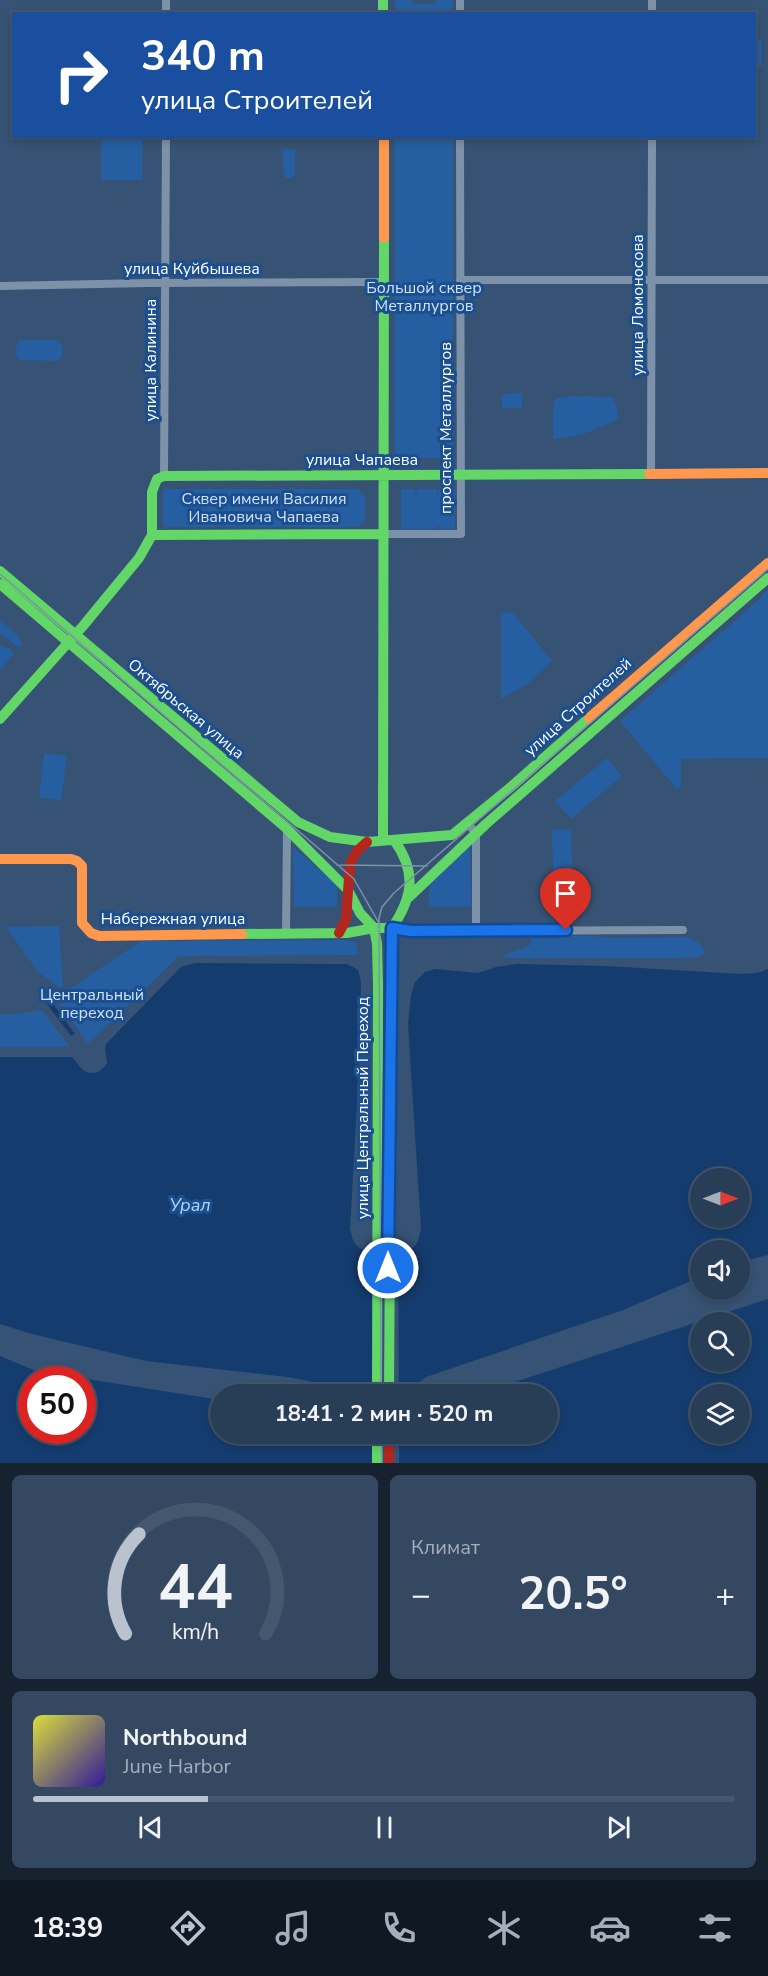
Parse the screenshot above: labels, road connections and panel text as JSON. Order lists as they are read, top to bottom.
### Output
{
  "streets": {
    "main road": [
      "улица Чапаева",
      "улица Строителей",
      "Октябрьская улица",
      "Набережная улица",
      "улица Центральный Переход"
    ],
    "street": [
      "улица Куйбышева",
      "улица Ломоносова",
      "улица Калинина",
      "проспект Металлургов"
    ]
  },
  "crossings": [
    ["улица Куйбышева", "улица Калинина"],
    ["улица Ломоносова", "улица Чапаева"],
    ["улица Калинина", "улица Чапаева"],
    ["проспект Металлургов", "улица Чапаева"],
    ["улица Строителей", "Октябрьская улица"],
    ["улица Строителей", "Набережная улица"],
    ["улица Строителей", "улица Центральный Переход"],
    ["Октябрьская улица", "Набережная улица"],
    ["Октябрьская улица", "улица Центральный Переход"],
    ["Набережная улица", "улица Центральный Переход"]
  ],
  "water": ["Урал"],
  "parks": ["Большой сквер Металлургов", "Сквер имени Василия Ивановича Чапаева", "Центральный переход"],
  "north": "right",
  "page": {
    "turn": ["340 m", "улица Строителей"],
    "limit": "50",
    "trip": "18:41 · 2 мин · 520 m",
    "tile": "Климат",
    "heat": ["−", "20.5°", "+"],
    "song": ["Northbound", "June Harbor"],
    "tabs": "18:39",
    "gauge": ["44", "km/h"]
  }
}
